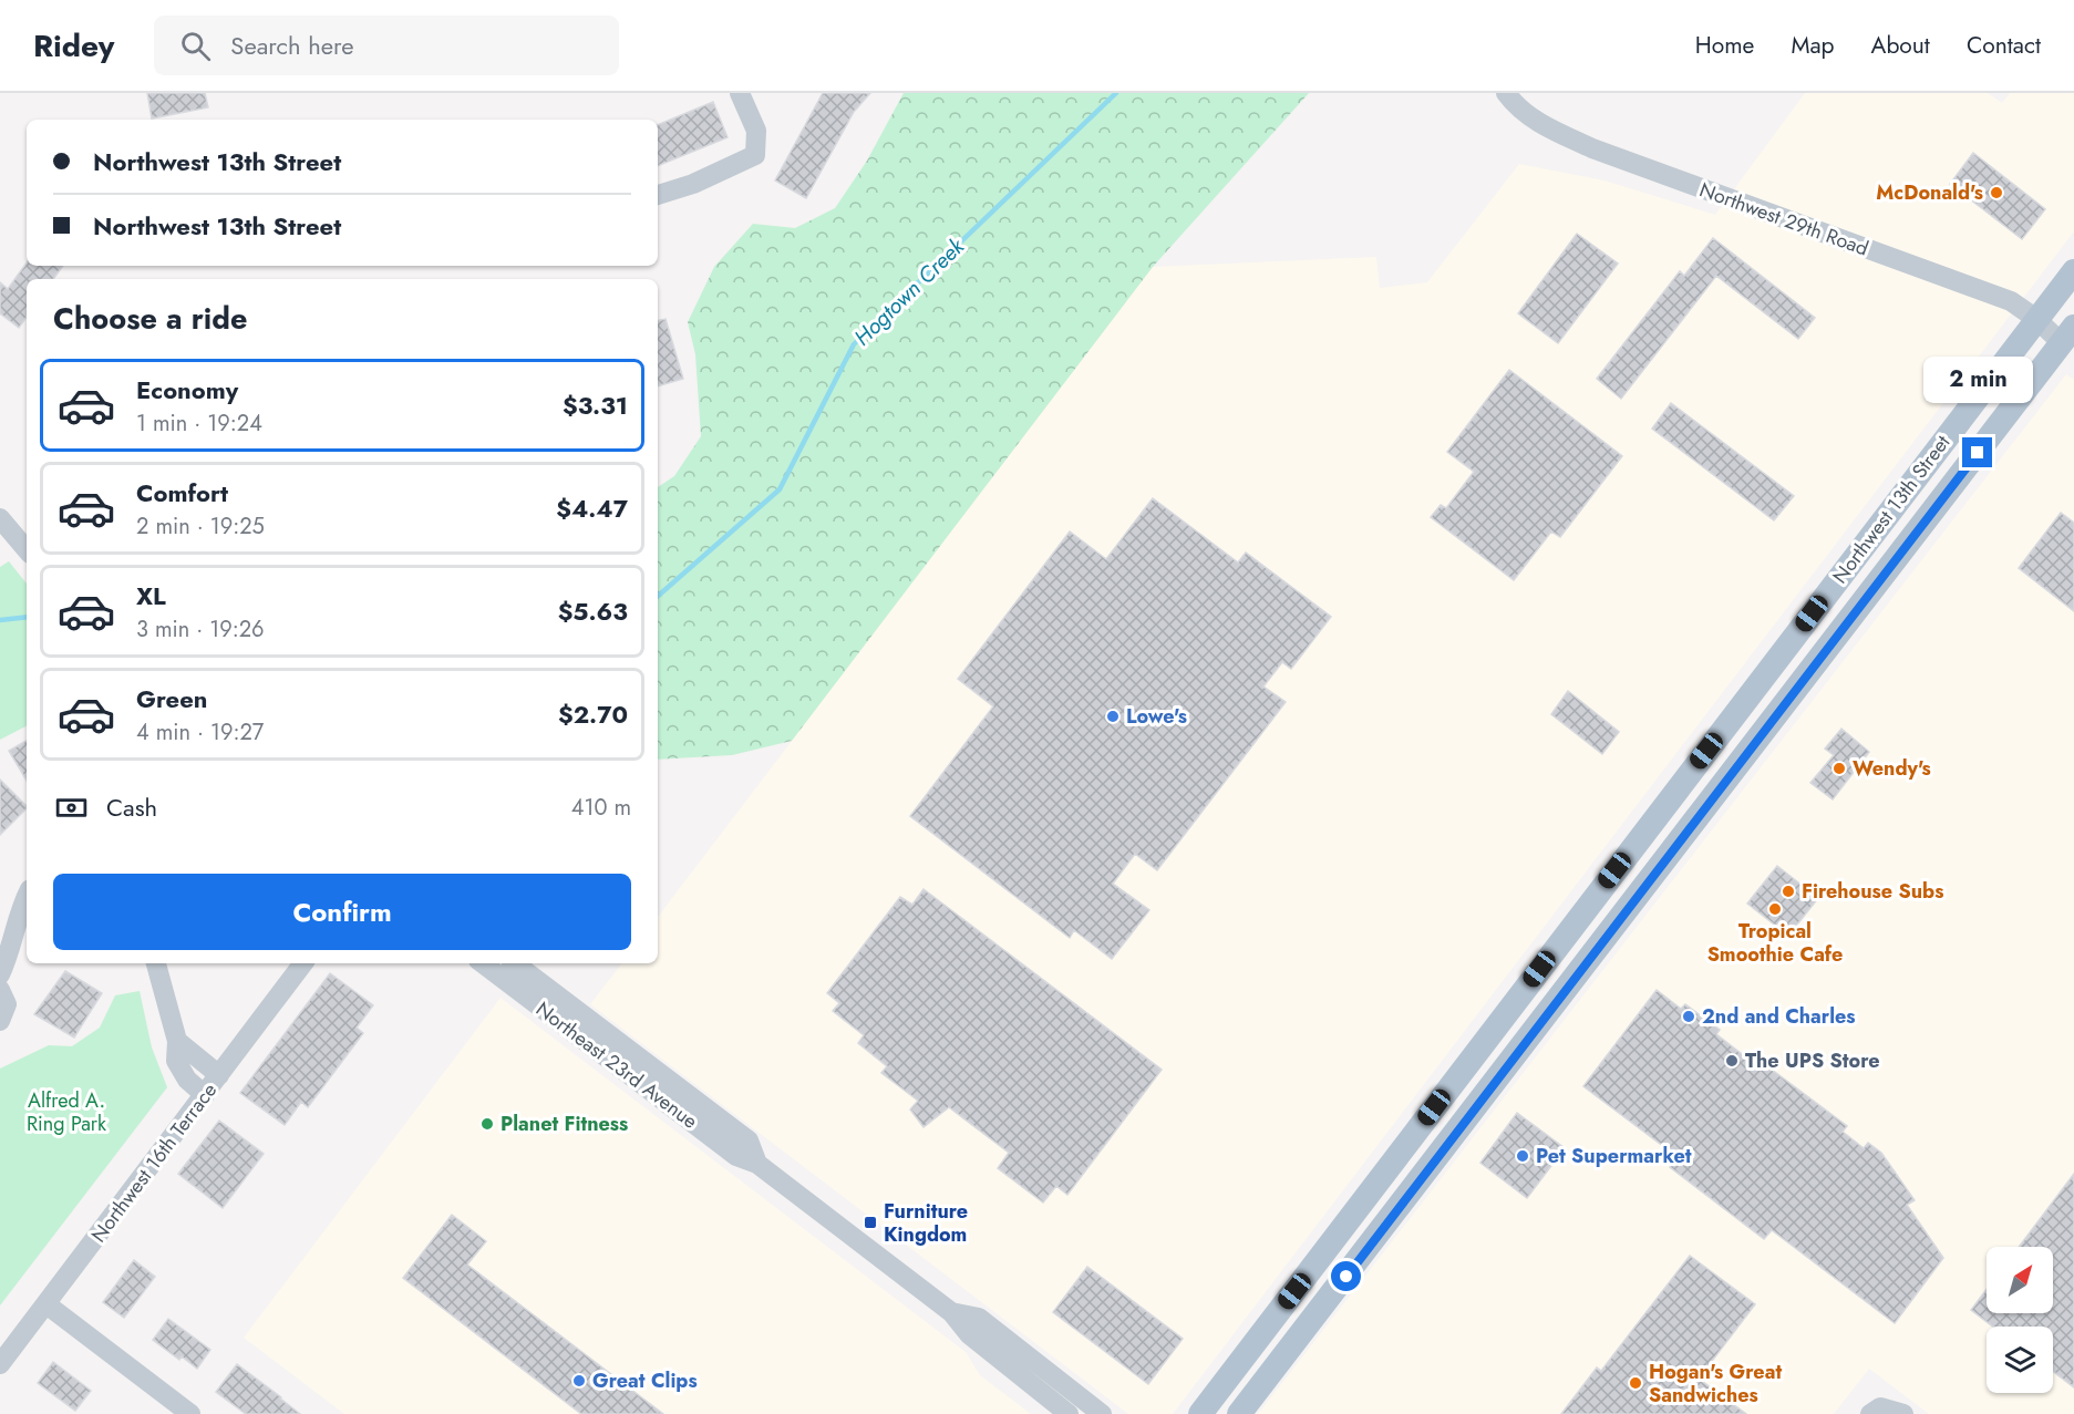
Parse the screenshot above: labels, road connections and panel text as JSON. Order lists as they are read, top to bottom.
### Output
{
  "streets": {
    "main road": ["Northwest 13th Street"],
    "street": ["Northwest 29th Road", "Northeast 23rd Avenue", "Northwest 16th Terrace"]
  },
  "crossings": [
    ["Northwest 29th Road", "Northwest 13th Street"]
  ],
  "water": ["Hogtown Creek"],
  "parks": ["Alfred A. Ring Park"],
  "places": {
    "other": [
      "McDonald's",
      "Lowe's",
      "Wendy's",
      "Firehouse Subs",
      "Tropical Smoothie Cafe",
      "2nd and Charles",
      "The UPS Store",
      "Planet Fitness",
      "Pet Supermarket",
      "Great Clips",
      "Hogan's Great Sandwiches"
    ],
    "transit": ["Furniture Kingdom"]
  },
  "north": "top right",
  "page": {
    "header": "Ridey",
    "search": "Search here",
    "nav": [
      "Home",
      "Map",
      "About",
      "Contact"
    ],
    "banner": ["Northwest 13th Street", "Northwest 13th Street"],
    "heading": "Choose a ride",
    "bubble": "2 min",
    "list": [
      {
        "name": "Economy",
        "note": "1 min · 19:24",
        "value": "$3.31"
      },
      {
        "name": "Comfort",
        "note": "2 min · 19:25",
        "value": "$4.47"
      },
      {
        "name": "XL",
        "note": "3 min · 19:26",
        "value": "$5.63"
      },
      {
        "name": "Green",
        "note": "4 min · 19:27",
        "value": "$2.70"
      }
    ],
    "pay": ["Cash", "410 m"],
    "buttons": "Confirm"
  }
}
